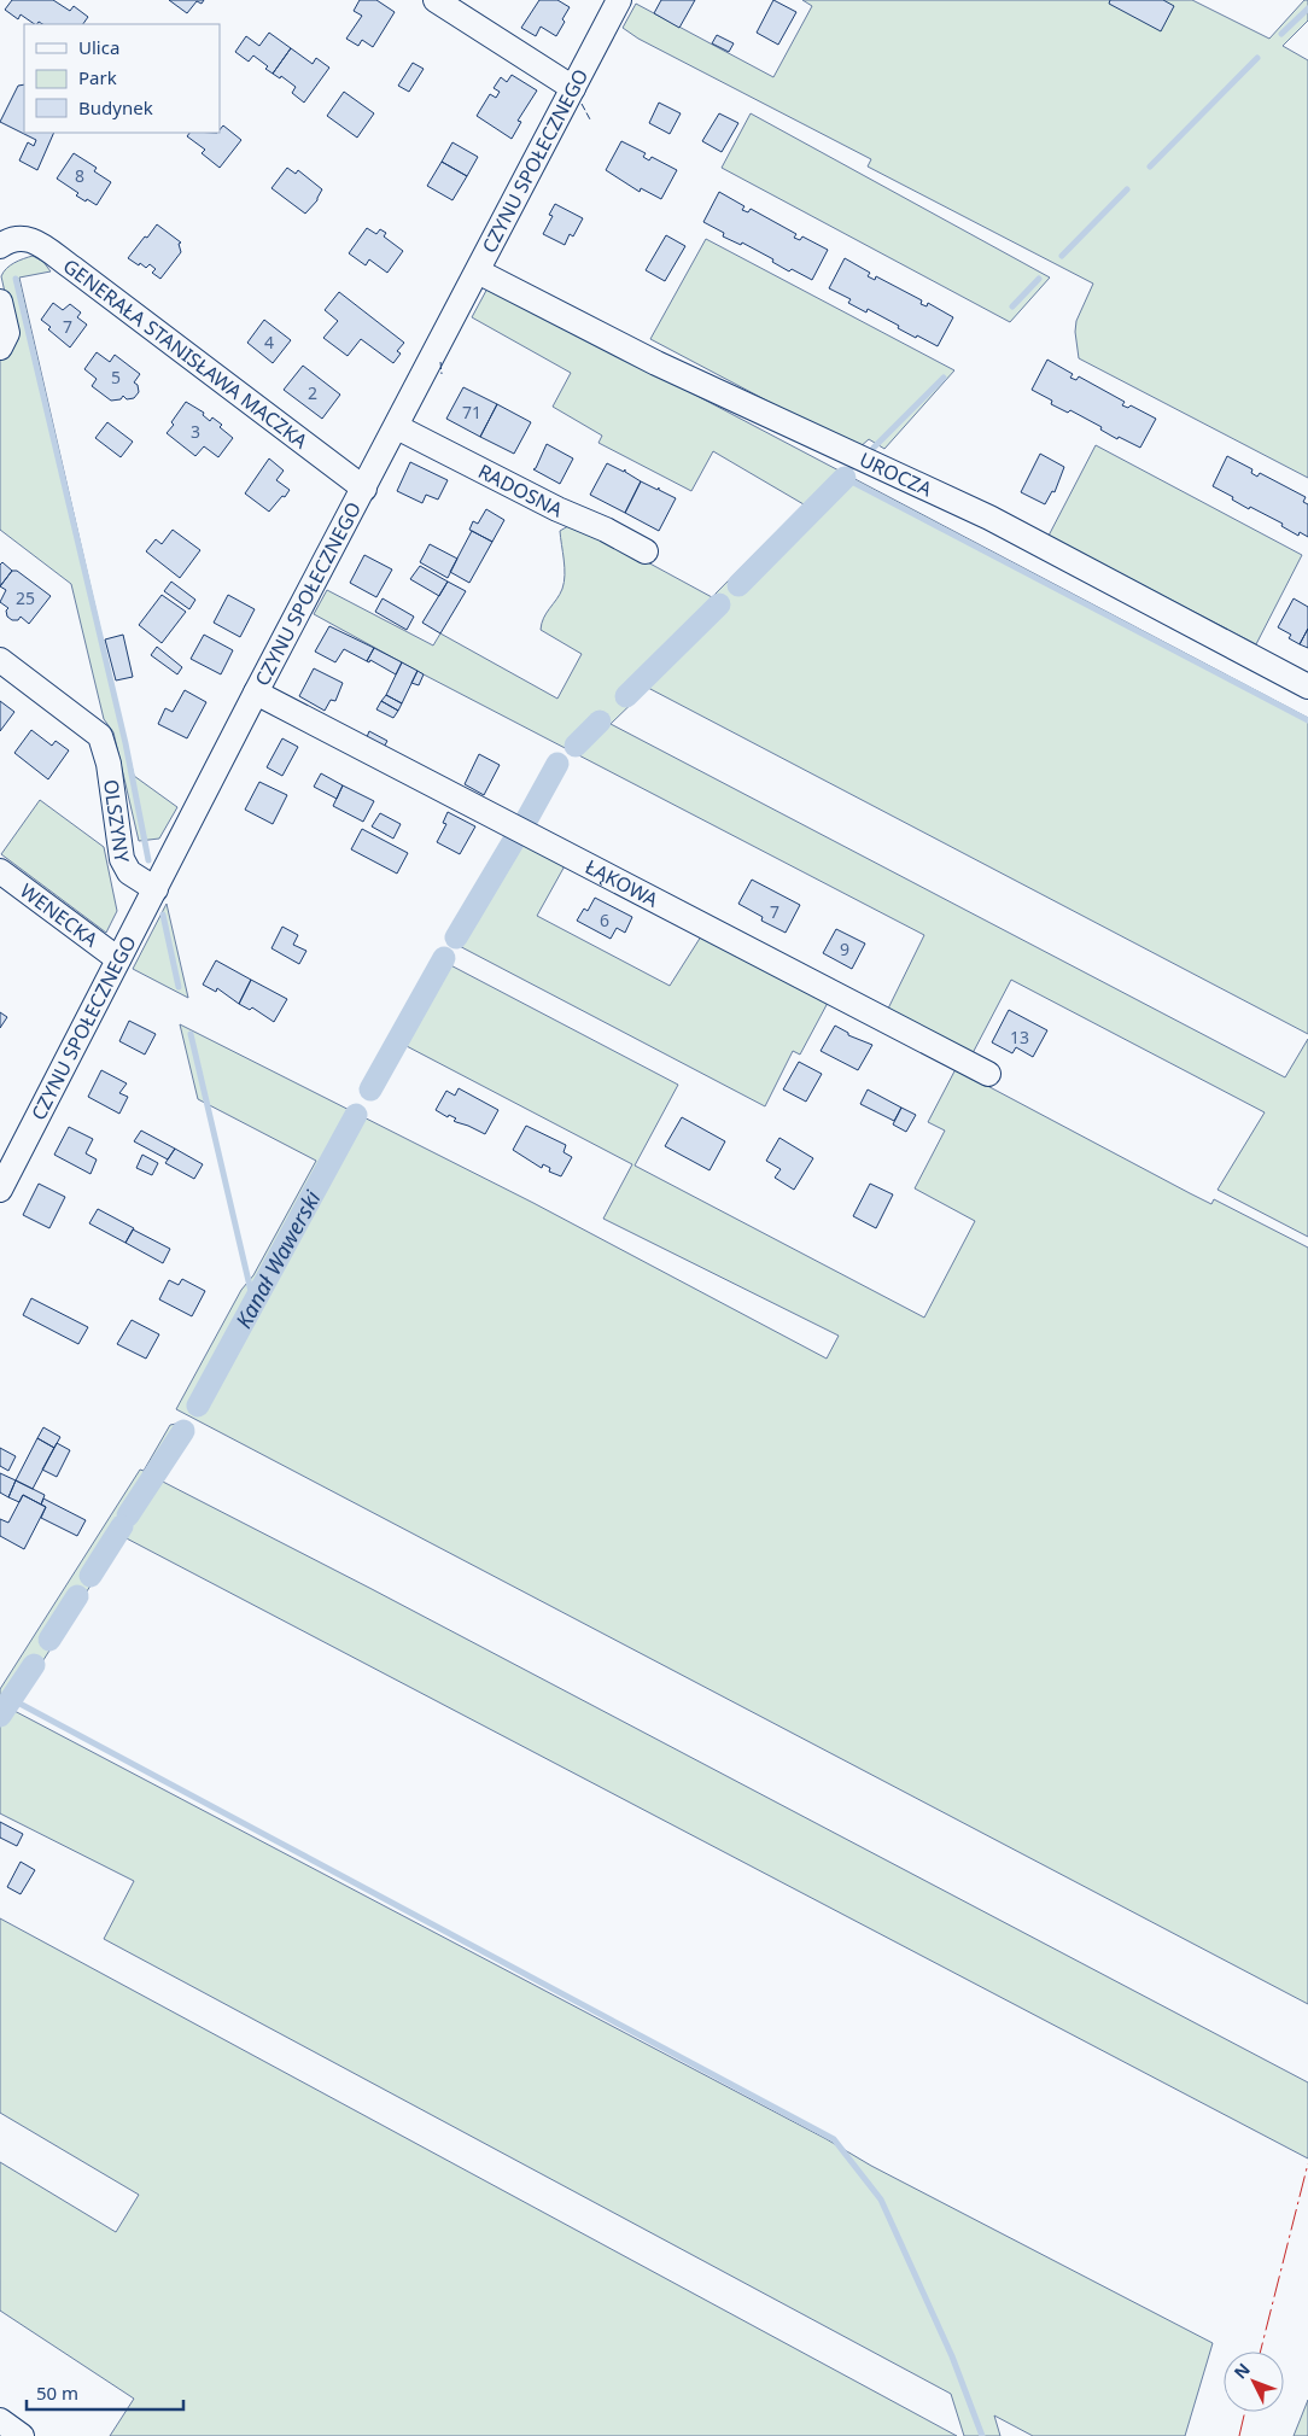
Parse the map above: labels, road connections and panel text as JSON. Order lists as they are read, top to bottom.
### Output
{
  "streets": {
    "street": [
      "CZYNU SPOŁECZNEGO",
      "GENERAŁA STANISŁAWA MACZKA",
      "UROCZA",
      "RADOSNA",
      "OLSZYNY",
      "ŁĄKOWA",
      "WENECKA"
    ]
  },
  "crossings": [
    ["CZYNU SPOŁECZNEGO", "GENERAŁA STANISŁAWA MACZKA"],
    ["CZYNU SPOŁECZNEGO", "UROCZA"],
    ["CZYNU SPOŁECZNEGO", "RADOSNA"],
    ["CZYNU SPOŁECZNEGO", "OLSZYNY"],
    ["CZYNU SPOŁECZNEGO", "ŁĄKOWA"],
    ["CZYNU SPOŁECZNEGO", "WENECKA"]
  ],
  "water": ["Kanał Wawerski"],
  "house_numbers": [
    "8",
    "7",
    "4",
    "5",
    "2",
    "71",
    "3",
    "25",
    "7",
    "6",
    "9",
    "13"
  ],
  "legend": ["Ulica", "Park", "Budynek"],
  "scale_bar": "50 m",
  "north": "top left"
}
